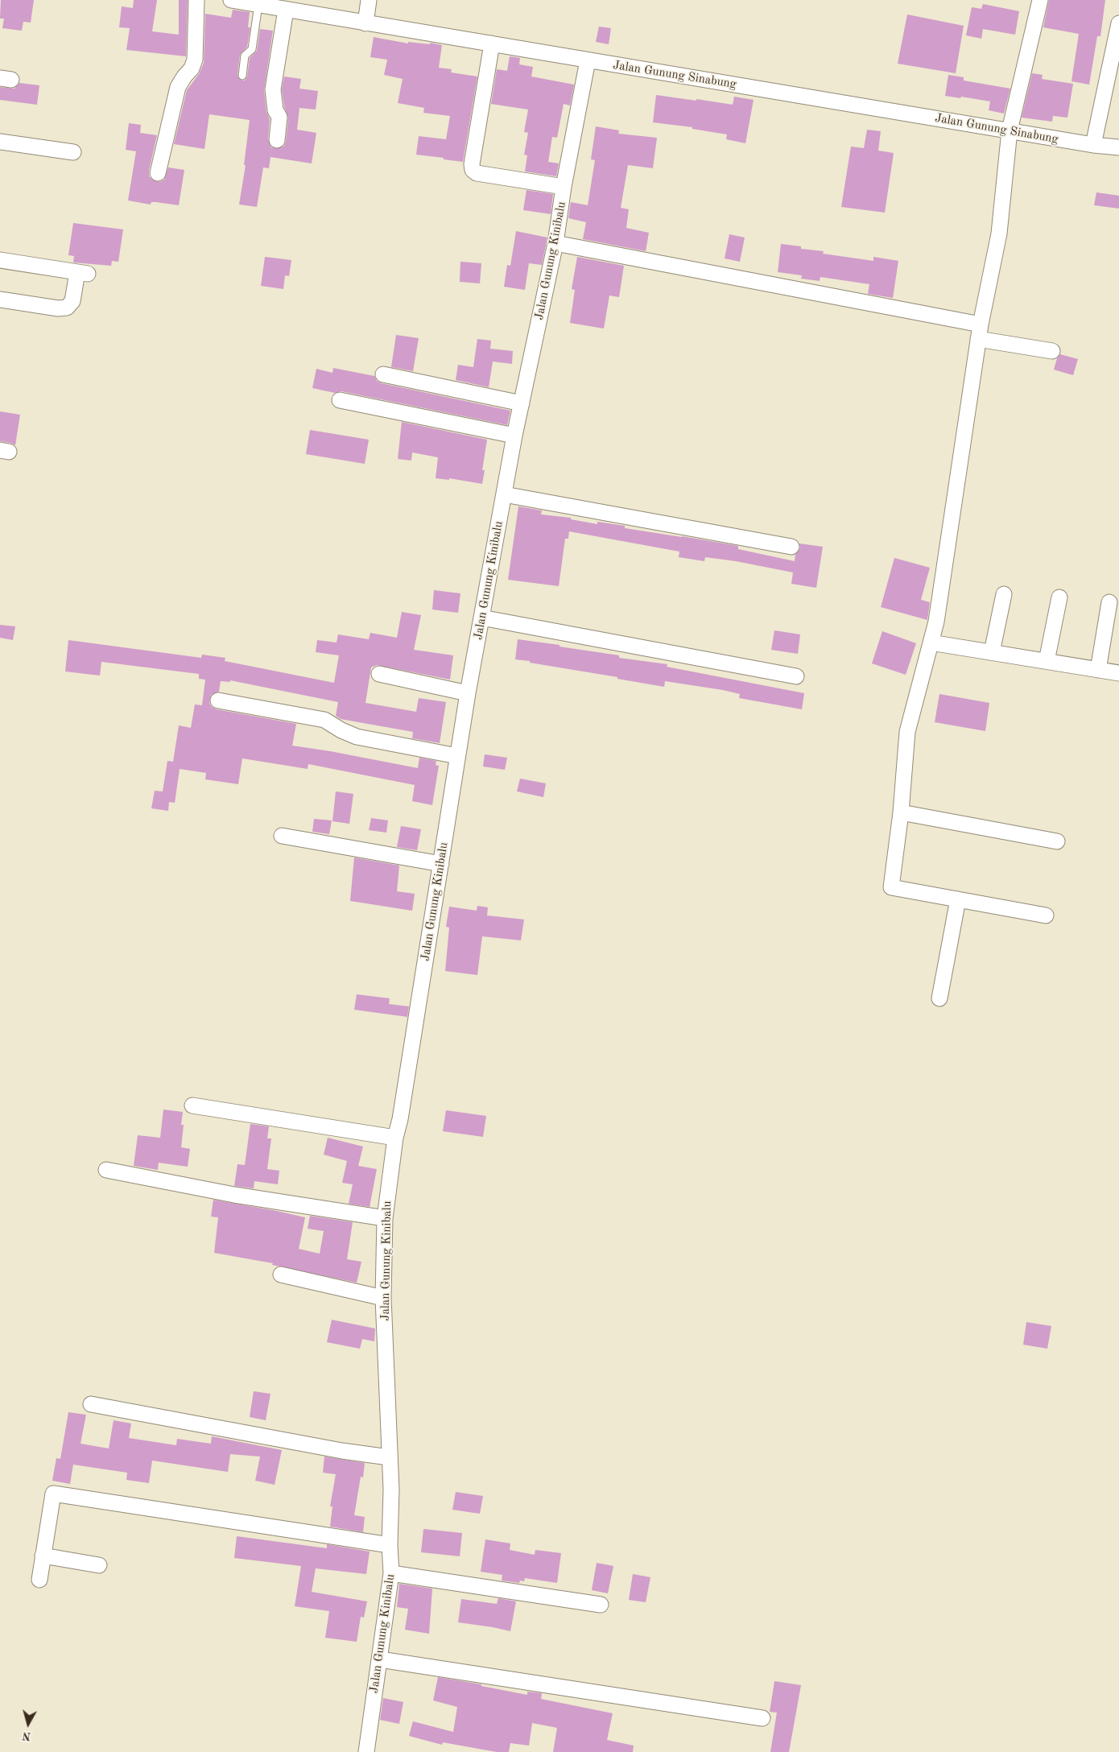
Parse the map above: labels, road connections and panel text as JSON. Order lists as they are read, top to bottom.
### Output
{
  "streets": {
    "street": ["Jalan Gunung Sinabung", "Jalan Gunung Kinibalu"]
  },
  "crossings": [
    ["Jalan Gunung Sinabung", "Jalan Gunung Kinibalu"]
  ],
  "north": "bottom"
}
